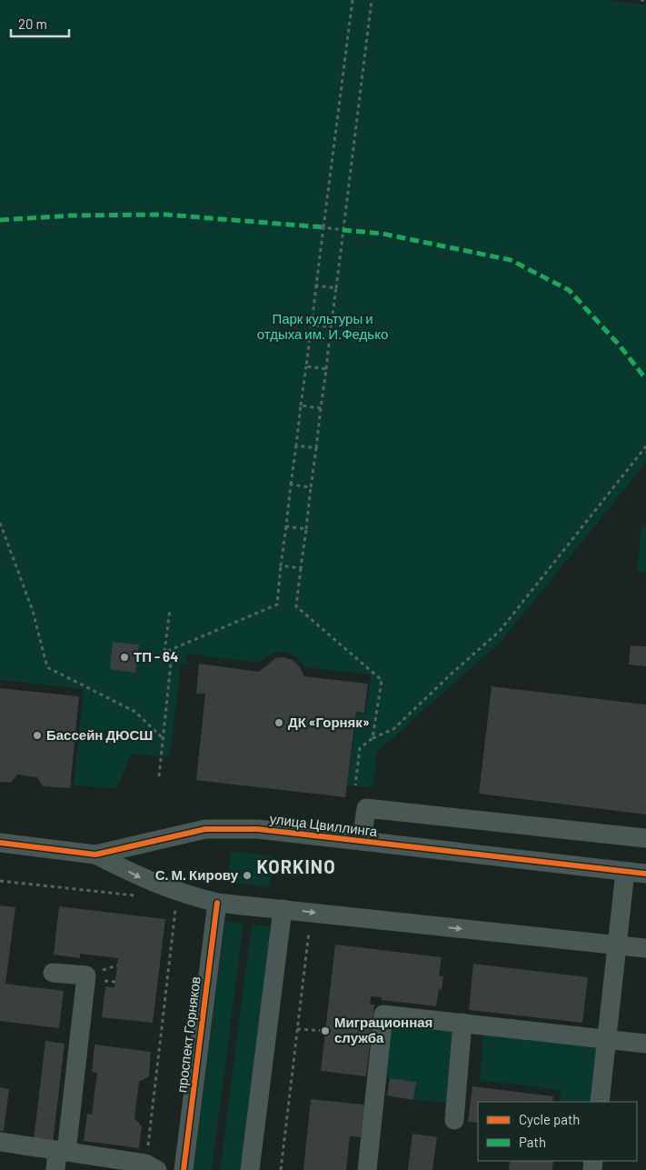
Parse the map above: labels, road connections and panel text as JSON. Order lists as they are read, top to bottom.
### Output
{
  "streets": {
    "street": ["улица Цвиллинга", "проспект Горняков"]
  },
  "crossings": [
    ["улица Цвиллинга", "проспект Горняков"]
  ],
  "districts": ["KORKINO"],
  "parks": ["Парк культуры и отдыха им. И.Федько"],
  "places": [
    "ТП - 64",
    "ДК «Горняк»",
    "Бассейн ДЮСШ",
    "С. М. Кирову",
    "Миграционная служба"
  ],
  "legend": ["Cycle path", "Path"],
  "scale_bar": "20 m"
}
